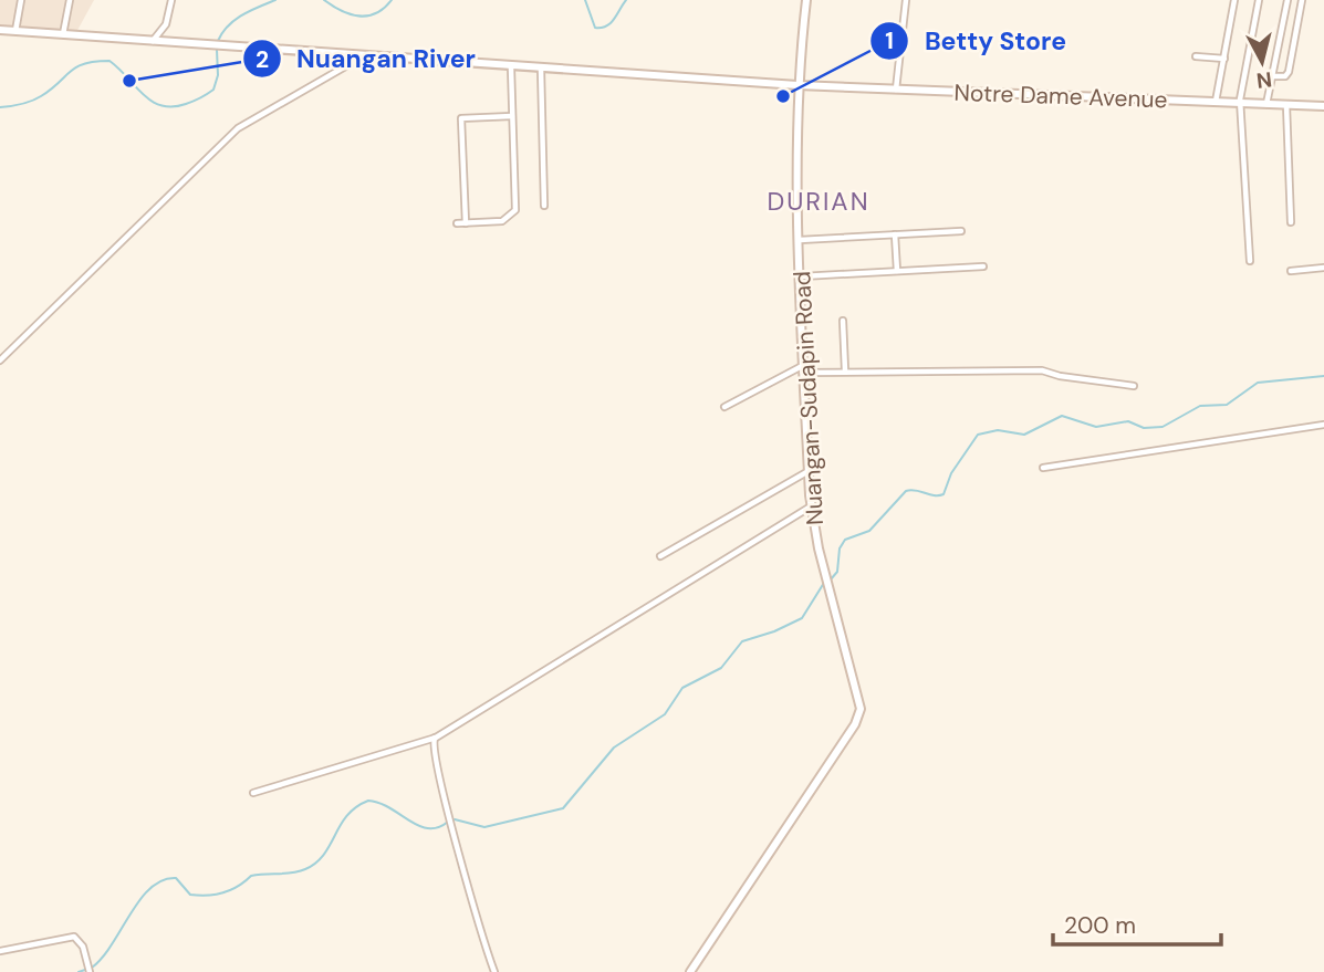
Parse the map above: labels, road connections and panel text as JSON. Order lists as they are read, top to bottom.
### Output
{
  "streets": {
    "street": ["Notre Dame Avenue", "Nuangan-Sudapin Road"]
  },
  "crossings": [
    ["Notre Dame Avenue", "Nuangan-Sudapin Road"]
  ],
  "districts": ["DURIAN"],
  "places": ["Nuangan River", "Betty Store"],
  "scale_bar": "200 m",
  "north": "bottom"
}
